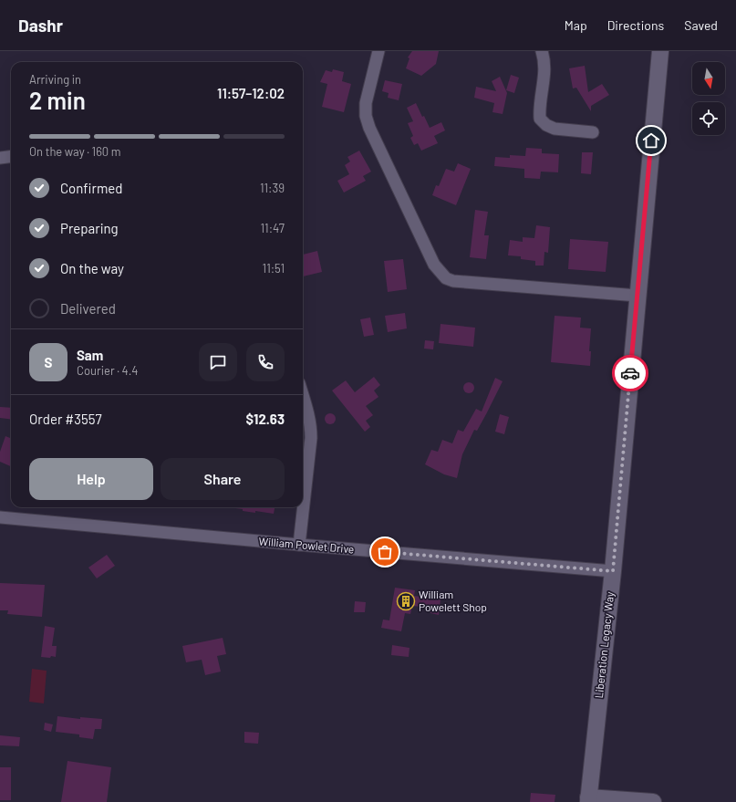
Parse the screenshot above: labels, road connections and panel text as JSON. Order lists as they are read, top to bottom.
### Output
{
  "streets": {
    "main road": ["Liberation Legacy Way"],
    "street": ["William Powlet Drive"]
  },
  "crossings": [
    ["William Powlet Drive", "Liberation Legacy Way"]
  ],
  "places": {
    "building": ["William Powelett Shop"]
  },
  "north": "bottom",
  "page": {
    "header": "Dashr",
    "nav": ["Map", "Directions", "Saved"],
    "heading": ["2 min", "Arriving in", "11:57–12:02"],
    "panel": [
      "Sam",
      "Courier · 4.4",
      "Order #3557",
      "$12.63"
    ],
    "bar": "On the way · 160 m",
    "list": [
      ["Confirmed", "11:39"],
      ["Preparing", "11:47"],
      ["On the way", "11:51"],
      "Delivered"
    ],
    "round": "S",
    "buttons": ["Help", "Share"]
  }
}
